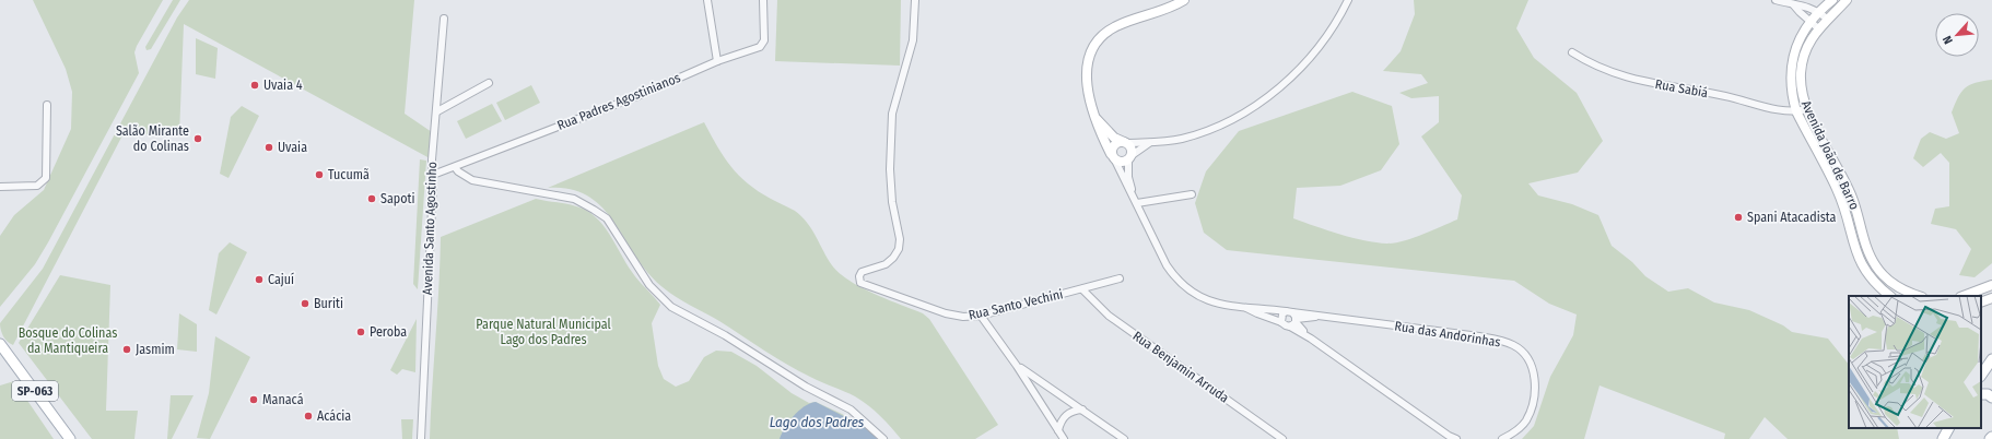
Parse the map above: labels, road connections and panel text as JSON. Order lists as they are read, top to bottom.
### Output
{
  "streets": {
    "main road": ["SP-063"],
    "street": [
      "Rua Sabiá",
      "Rua Padres Agostinianos",
      "Avenida João de Barro",
      "Avenida Santo Agostinho",
      "Rua Santo Vechini",
      "Rua das Andorinhas",
      "Rua Benjamin Arruda"
    ]
  },
  "crossings": [
    ["Rua Sabiá", "Avenida João de Barro"],
    ["Rua Padres Agostinianos", "Avenida Santo Agostinho"],
    ["Rua Santo Vechini", "Rua Benjamin Arruda"]
  ],
  "water": ["Lago dos Padres"],
  "parks": ["Parque Natural Municipal Lago dos Padres", "Bosque do Colinas da Mantiqueira"],
  "places": [
    "Uvaia 4",
    "Salão Mirante do Colinas",
    "Uvaia",
    "Tucumã",
    "Sapoti",
    "Spani Atacadista",
    "Cajuí",
    "Buriti",
    "Peroba",
    "Jasmim",
    "Manacá",
    "Acácia"
  ],
  "north": "bottom left"
}
